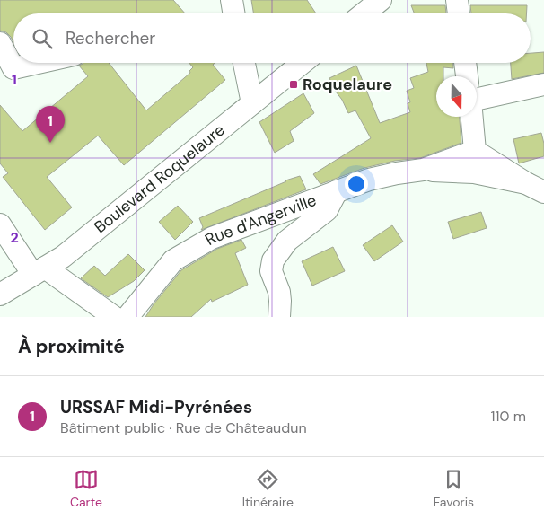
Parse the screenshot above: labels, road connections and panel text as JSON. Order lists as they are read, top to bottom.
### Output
{
  "streets": {
    "street": ["Boulevard Roquelaure", "Rue d'Angerville"]
  },
  "places": {
    "transit": ["Roquelaure"]
  },
  "north": "bottom",
  "page": {
    "search": "Rechercher",
    "pins": "1",
    "heading": "À proximité",
    "list": [
      {
        "mark": "1",
        "name": "URSSAF Midi-Pyrénées",
        "note": "Bâtiment public · Rue de Châteaudun",
        "value": "110 m"
      }
    ],
    "nav": ["Carte", "Itinéraire", "Favoris"]
  },
  "grid": {
    "rows": ["1", "2"]
  }
}
